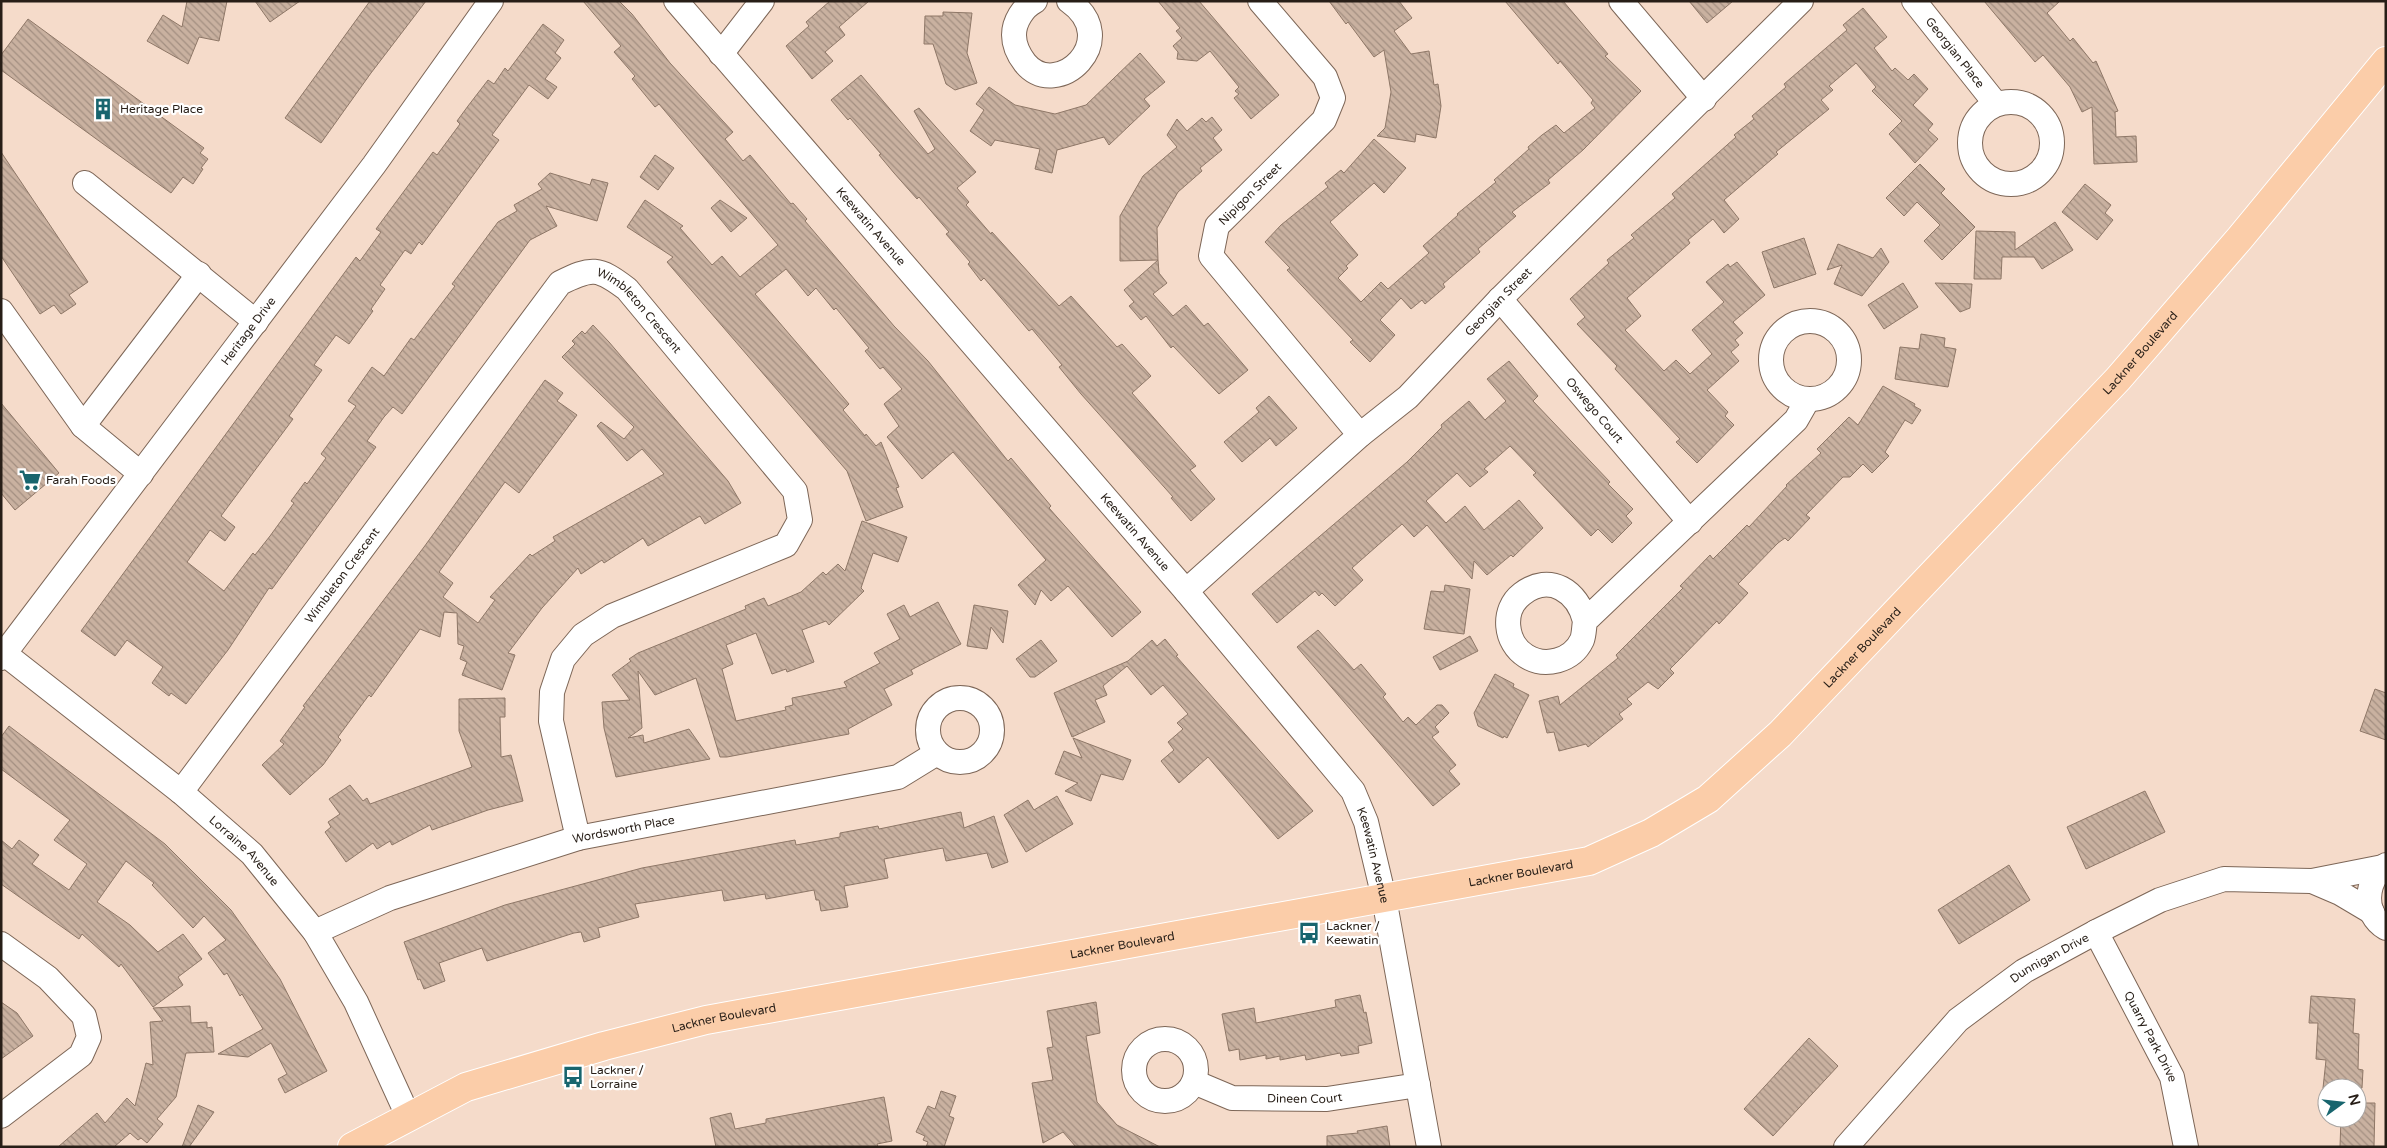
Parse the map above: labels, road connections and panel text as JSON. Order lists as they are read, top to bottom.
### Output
{
  "streets": {
    "main road": ["Lackner Boulevard"],
    "street": [
      "Georgian Place",
      "Nipigon Street",
      "Keewatin Avenue",
      "Georgian Street",
      "Wimbleton Crescent",
      "Heritage Drive",
      "Oswego Court",
      "Wordsworth Place",
      "Lorraine Avenue",
      "Dunnigan Drive",
      "Quarry Park Drive",
      "Dineen Court"
    ]
  },
  "crossings": [
    ["Nipigon Street", "Georgian Street"],
    ["Keewatin Avenue", "Georgian Street"],
    ["Keewatin Avenue", "Lackner Boulevard"],
    ["Keewatin Avenue", "Dineen Court"],
    ["Georgian Street", "Oswego Court"],
    ["Wimbleton Crescent", "Wordsworth Place"],
    ["Wimbleton Crescent", "Lorraine Avenue"],
    ["Heritage Drive", "Lorraine Avenue"],
    ["Lackner Boulevard", "Lorraine Avenue"],
    ["Wordsworth Place", "Lorraine Avenue"],
    ["Dunnigan Drive", "Quarry Park Drive"]
  ],
  "places": {
    "building": ["Heritage Place"],
    "supermarket": ["Farah Foods"],
    "bus stop": ["Lackner / Keewatin", "Lackner / Lorraine"]
  },
  "north": "right"
}
